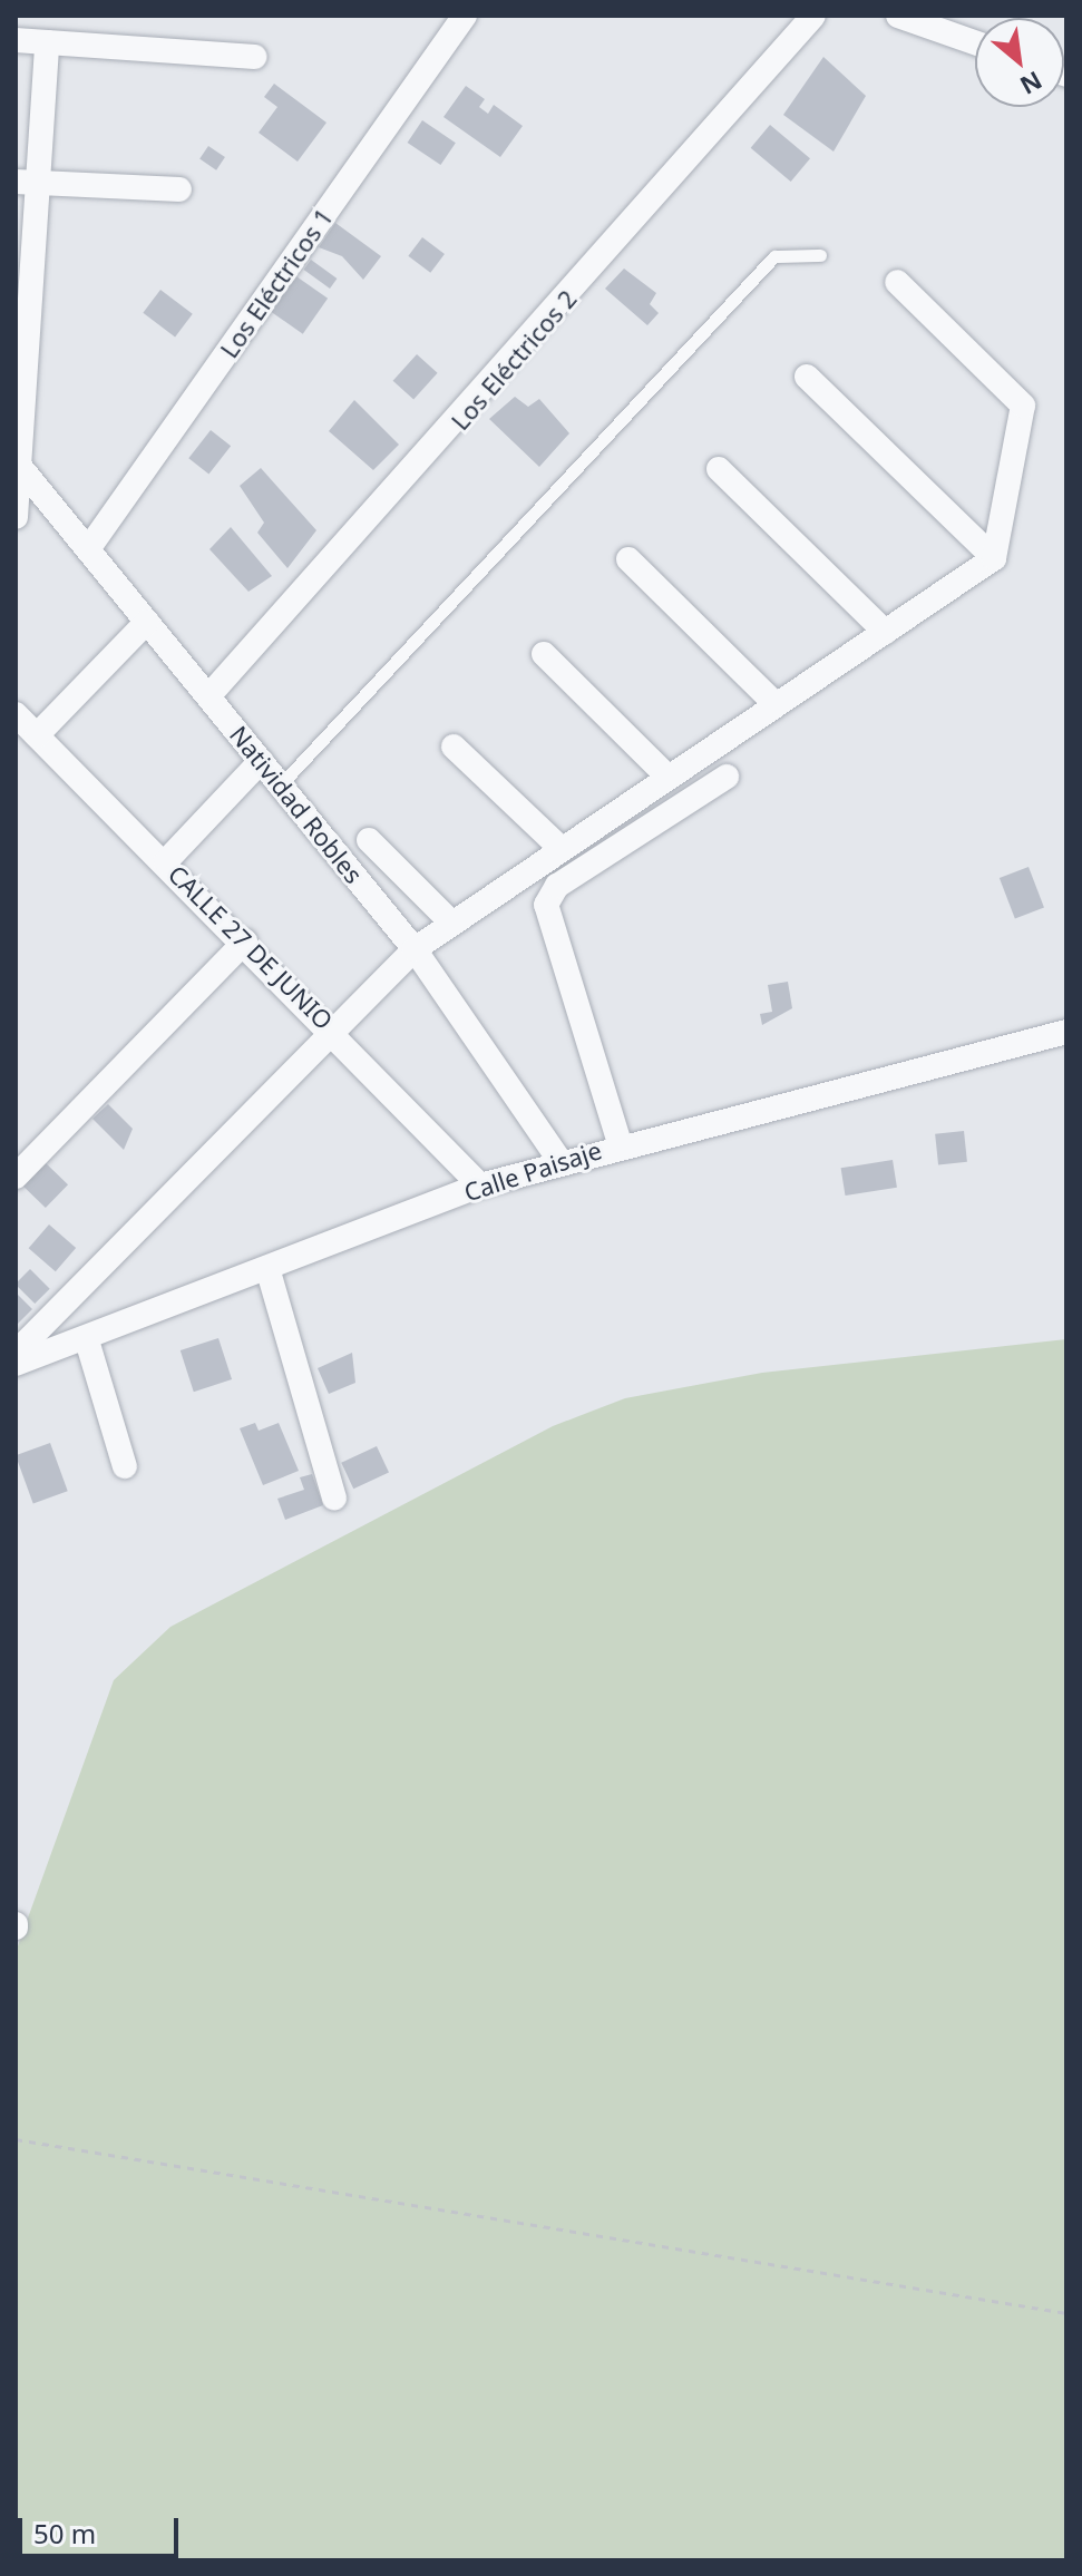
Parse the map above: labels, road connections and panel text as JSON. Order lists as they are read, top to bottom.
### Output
{
  "streets": {
    "street": [
      "Los Eléctricos 1",
      "Los Eléctricos 2",
      "Natividad Robles",
      "CALLE 27 DE JUNIO",
      "Calle Paisaje"
    ]
  },
  "crossings": [
    ["Los Eléctricos 1", "Natividad Robles"],
    ["Los Eléctricos 2", "Natividad Robles"],
    ["Natividad Robles", "Calle Paisaje"],
    ["CALLE 27 DE JUNIO", "Calle Paisaje"]
  ],
  "scale_bar": "50 m",
  "north": "bottom right"
}
